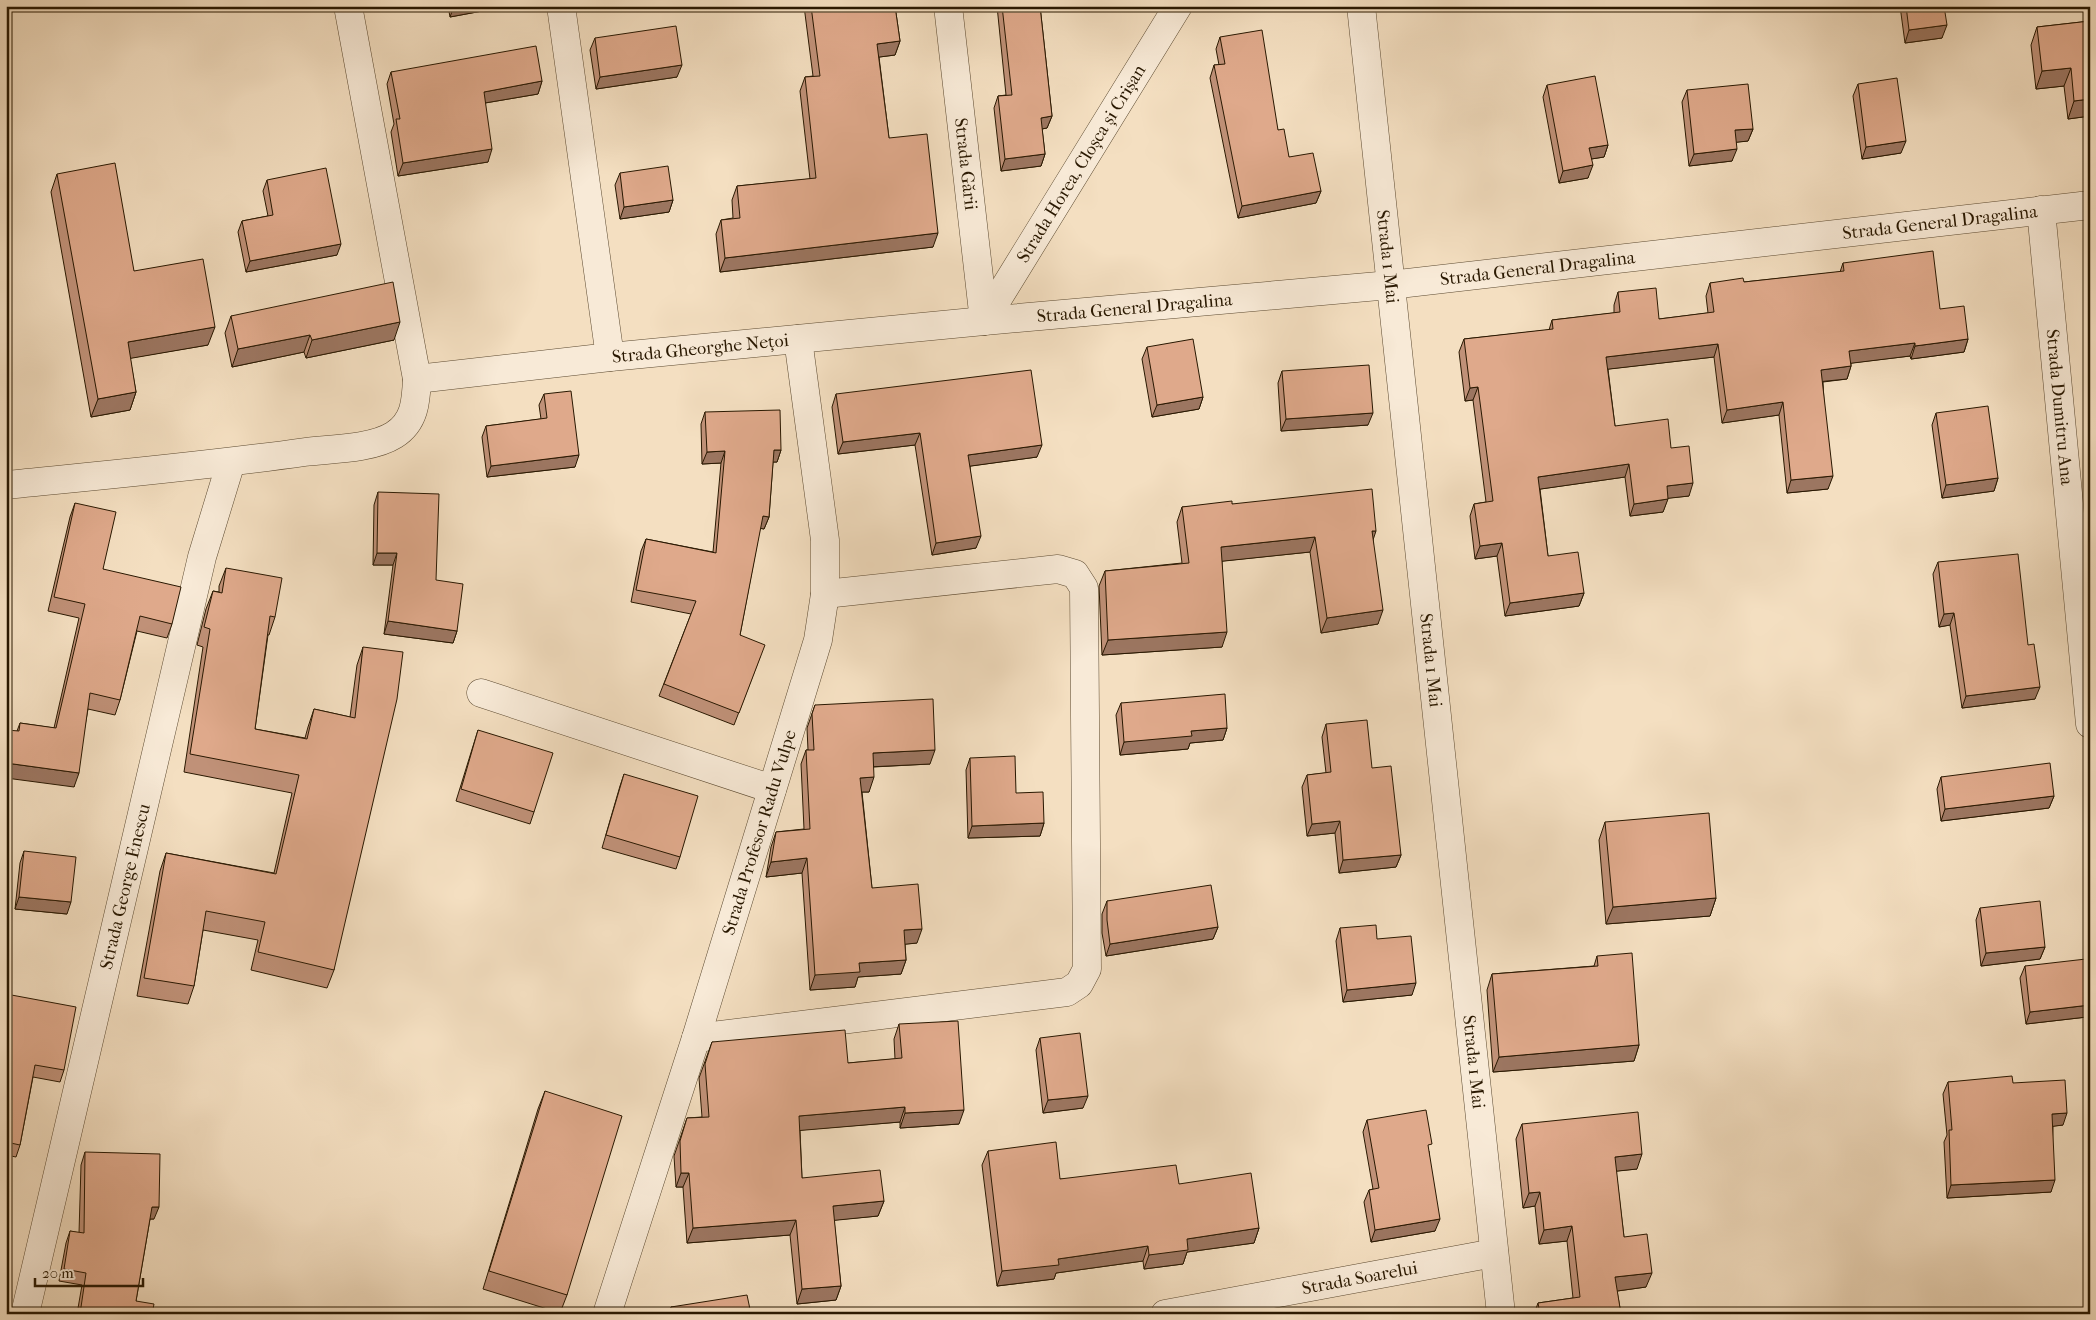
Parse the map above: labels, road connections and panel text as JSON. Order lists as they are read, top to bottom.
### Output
{
  "streets": {
    "street": [
      "Strada Gării",
      "Strada Horea, Cloșca și Crișan",
      "Strada General Dragalina",
      "Strada 1 Mai",
      "Strada Gheorghe Nețoi",
      "Strada Dumitru Ana",
      "Strada Profesor Radu Vulpe",
      "Strada George Enescu",
      "Strada Soarelui"
    ]
  },
  "crossings": [
    ["Strada Gării", "Strada Horea, Cloșca și Crișan"],
    ["Strada Gării", "Strada General Dragalina"],
    ["Strada Gării", "Strada Gheorghe Nețoi"],
    ["Strada Horea, Cloșca și Crișan", "Strada General Dragalina"],
    ["Strada Horea, Cloșca și Crișan", "Strada Gheorghe Nețoi"],
    ["Strada General Dragalina", "Strada 1 Mai"],
    ["Strada General Dragalina", "Strada Gheorghe Nețoi"],
    ["Strada General Dragalina", "Strada Dumitru Ana"],
    ["Strada 1 Mai", "Strada Soarelui"],
    ["Strada Gheorghe Nețoi", "Strada Profesor Radu Vulpe"]
  ],
  "scale_bar": "20 m"
}
